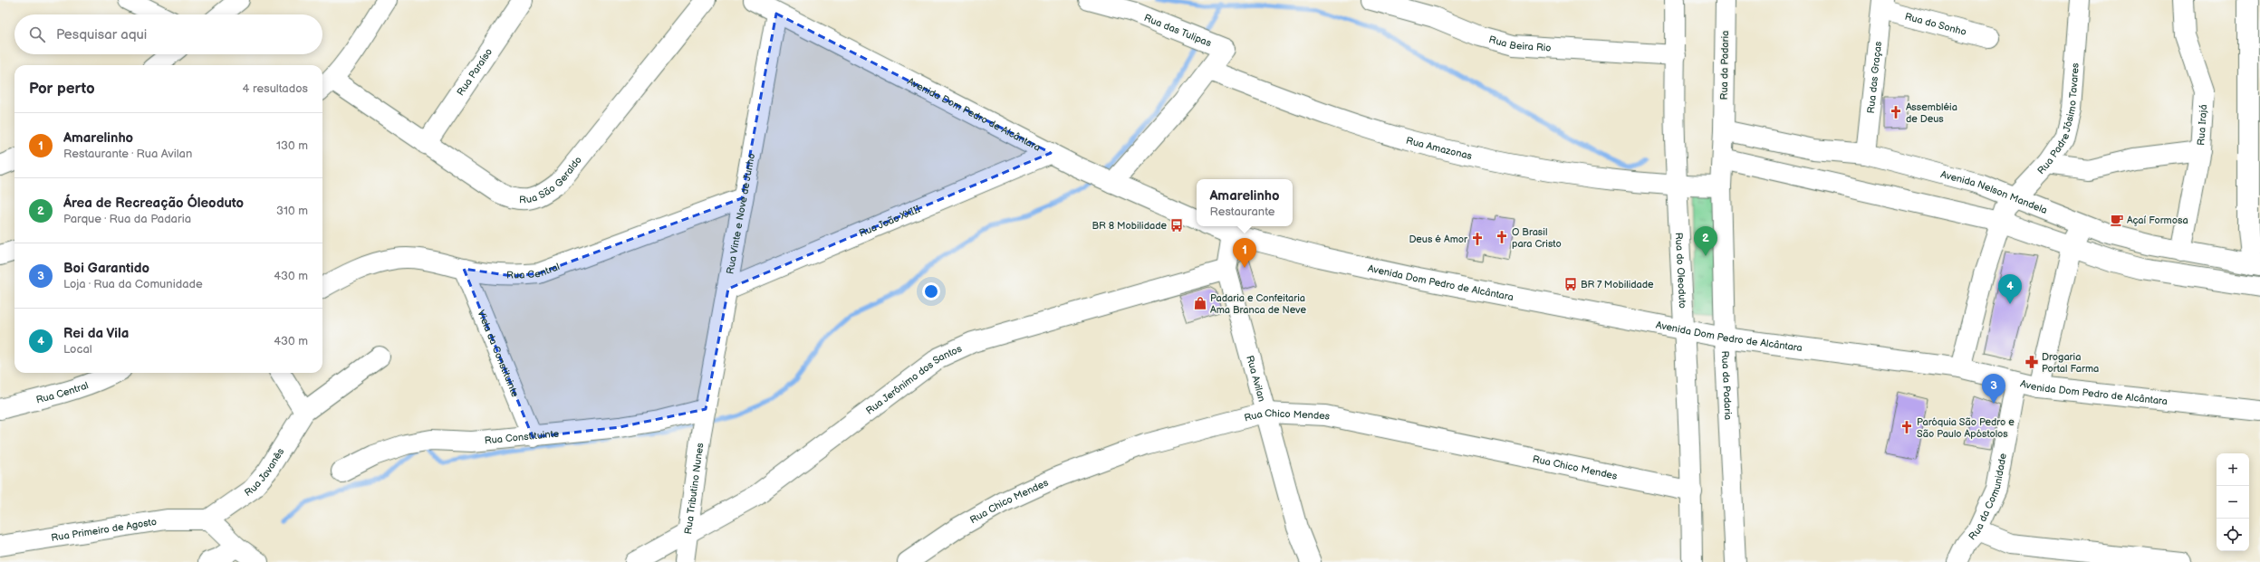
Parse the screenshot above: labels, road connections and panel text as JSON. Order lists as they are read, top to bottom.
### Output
{
  "streets": {
    "street": [
      "Rua do Sonho",
      "Rua das Tulipas",
      "Rua Beira Rio",
      "Rua da Padaria",
      "Rua Paraíso",
      "Rua das Graças",
      "Avenida Dom Pedro de Alcântara",
      "Rua Padre Jósimo Tavares",
      "Rua Irajá",
      "Rua Amazonas",
      "Rua São Geraldo",
      "Avenida Nelson Mandela",
      "Rua Vinte e Nove de Junho",
      "Rua João XXIII",
      "Rua Central",
      "Rua do Oleoduto",
      "Viela da Constituinte",
      "Rua Avilan",
      "Rua Jerônimo dos Santos",
      "Rua Chico Mendes",
      "Rua Constituinte",
      "Rua Javanês",
      "Rua Tributino Nunes",
      "Rua da Comunidade",
      "Rua Primeiro de Agosto"
    ]
  },
  "crossings": [
    ["Rua do Sonho", "Rua das Graças"],
    ["Rua das Tulipas", "Rua Amazonas"],
    ["Rua Beira Rio", "Rua do Oleoduto"],
    ["Rua da Padaria", "Avenida Dom Pedro de Alcântara"],
    ["Rua da Padaria", "Rua Amazonas"],
    ["Rua da Padaria", "Avenida Nelson Mandela"],
    ["Rua Paraíso", "Rua São Geraldo"],
    ["Rua das Graças", "Avenida Nelson Mandela"],
    ["Avenida Dom Pedro de Alcântara", "Rua Padre Jósimo Tavares"],
    ["Avenida Dom Pedro de Alcântara", "Rua Vinte e Nove de Junho"],
    ["Avenida Dom Pedro de Alcântara", "Rua João XXIII"],
    ["Avenida Dom Pedro de Alcântara", "Rua do Oleoduto"],
    ["Avenida Dom Pedro de Alcântara", "Rua Avilan"],
    ["Avenida Dom Pedro de Alcântara", "Rua da Comunidade"],
    ["Rua Padre Jósimo Tavares", "Avenida Nelson Mandela"],
    ["Rua Irajá", "Avenida Nelson Mandela"],
    ["Rua Amazonas", "Rua do Oleoduto"],
    ["Rua Vinte e Nove de Junho", "Rua João XXIII"],
    ["Rua Vinte e Nove de Junho", "Rua Central"],
    ["Rua Vinte e Nove de Junho", "Rua Constituinte"],
    ["Rua Vinte e Nove de Junho", "Rua Tributino Nunes"],
    ["Rua Central", "Viela da Constituinte"],
    ["Rua do Oleoduto", "Rua Chico Mendes"],
    ["Viela da Constituinte", "Rua Constituinte"],
    ["Rua Avilan", "Rua Jerônimo dos Santos"],
    ["Rua Avilan", "Rua Chico Mendes"],
    ["Rua Jerônimo dos Santos", "Rua Tributino Nunes"],
    ["Rua Constituinte", "Rua Tributino Nunes"],
    ["Rua Javanês", "Rua Primeiro de Agosto"]
  ],
  "places": {
    "church": [
      "Assembléia de Deus",
      "O Brasil para Cristo",
      "Deus é Amor",
      "Paróquia São Pedro e São Paulo Apóstolos"
    ],
    "cafe": ["Açaí Formosa"],
    "bus stop": ["BR 8 Mobilidade", "BR 7 Mobilidade"],
    "shop": ["Padaria e Confeitaria Ama Branca de Neve"],
    "pharmacy": ["Drogaria Portal Farma"]
  },
  "page": {
    "search": "Pesquisar aqui",
    "heading": ["Por perto", "4 resultados"],
    "list": [
      {
        "mark": "1",
        "name": "Amarelinho",
        "note": "Restaurante · Rua Avilan",
        "value": "130 m"
      },
      {
        "mark": "2",
        "name": "Área de Recreação Óleoduto",
        "note": "Parque · Rua da Padaria",
        "value": "310 m"
      },
      {
        "mark": "3",
        "name": "Boi Garantido",
        "note": "Loja · Rua da Comunidade",
        "value": "430 m"
      },
      {
        "mark": "4",
        "name": "Rei da Vila",
        "note": "Local",
        "value": "430 m"
      }
    ],
    "popup": ["Amarelinho", "Restaurante"],
    "pins": [
      "2",
      "1",
      "4",
      "3"
    ],
    "map_buttons": ["+", "−"]
  }
}
